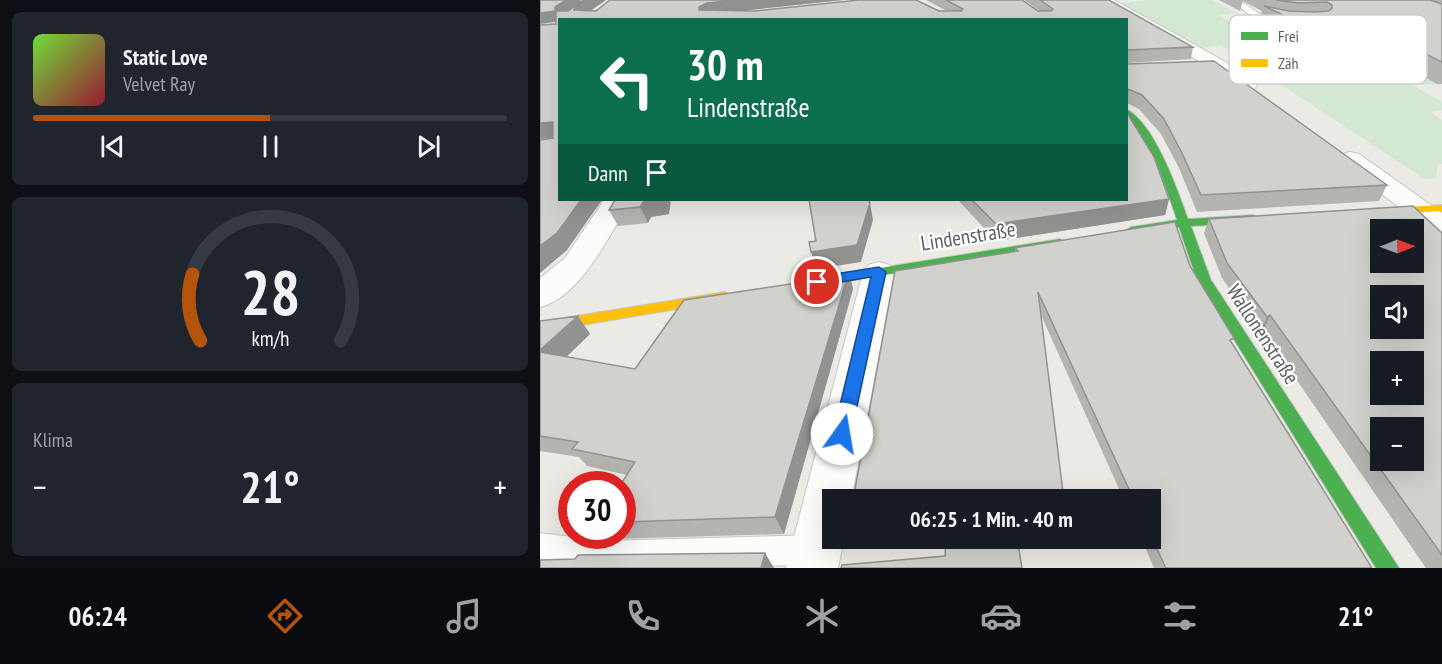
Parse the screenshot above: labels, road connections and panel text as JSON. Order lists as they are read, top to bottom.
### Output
{
  "streets": {
    "street": ["Lindenstraße", "Wallonenstraße"]
  },
  "legend": ["Frei", "Zäh"],
  "north": "right",
  "page": {
    "turn": ["30 m", "Lindenstraße"],
    "song": ["Static Love", "Velvet Ray"],
    "then": "Dann",
    "map_buttons": ["+", "−"],
    "tile": "Klima",
    "heat": ["−", "21°", "+"],
    "limit": "30",
    "trip": "06:25 · 1 Min. · 40 m",
    "tabs": ["06:24", "21°"],
    "gauge": ["28", "km/h"]
  }
}
